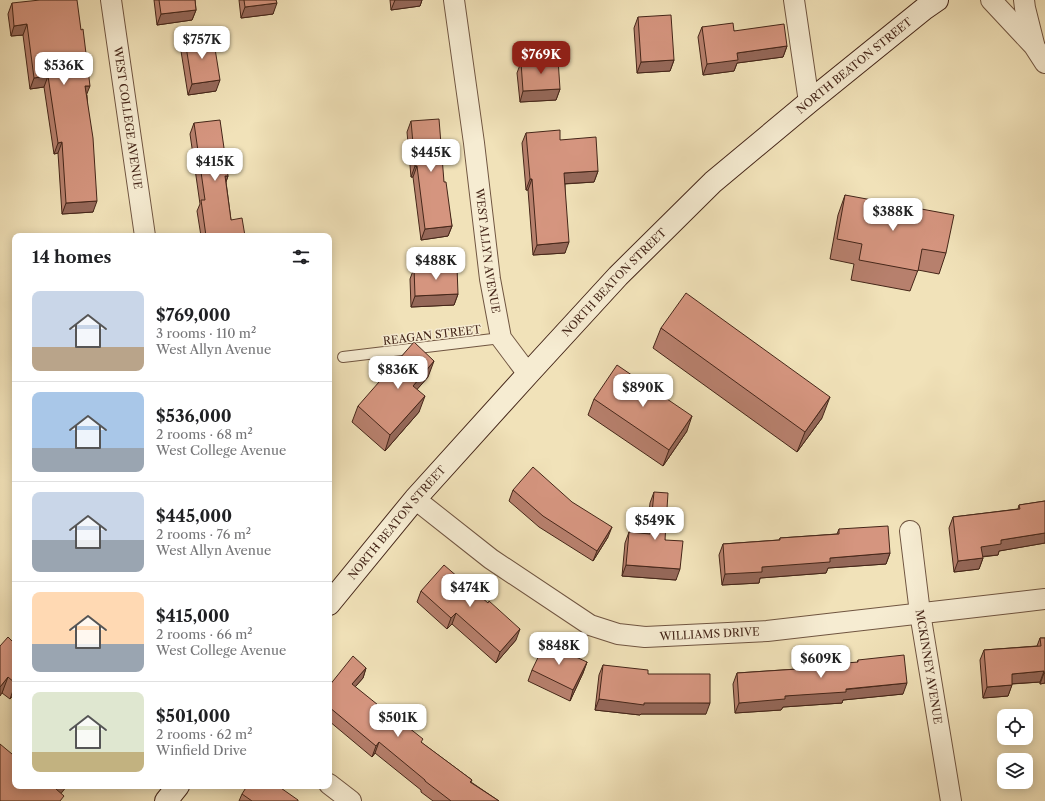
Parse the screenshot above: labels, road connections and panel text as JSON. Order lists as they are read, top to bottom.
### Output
{
  "streets": {
    "main road": ["NORTH BEATON STREET"],
    "street": [
      "WEST COLLEGE AVENUE",
      "WEST ALLYN AVENUE",
      "WILLIAMS DRIVE",
      "MCKINNEY AVENUE"
    ],
    "lane": ["REAGAN STREET"]
  },
  "crossings": [
    ["NORTH BEATON STREET", "WEST ALLYN AVENUE"],
    ["NORTH BEATON STREET", "WILLIAMS DRIVE"],
    ["WEST ALLYN AVENUE", "REAGAN STREET"],
    ["WILLIAMS DRIVE", "MCKINNEY AVENUE"]
  ],
  "page": {
    "price": [
      "$757K",
      "$769K",
      "$536K",
      "$445K",
      "$415K",
      "$388K",
      "$488K",
      "$836K",
      "$890K",
      "$549K",
      "$474K",
      "$848K",
      "$609K",
      "$501K"
    ],
    "heading": "14 homes",
    "list": [
      {
        "name": "$769,000",
        "note": "3 rooms · 110 m² · West Allyn Avenue"
      },
      {
        "name": "$536,000",
        "note": "2 rooms · 68 m² · West College Avenue"
      },
      {
        "name": "$445,000",
        "note": "2 rooms · 76 m² · West Allyn Avenue"
      },
      {
        "name": "$415,000",
        "note": "2 rooms · 66 m² · West College Avenue"
      },
      {
        "name": "$501,000",
        "note": "2 rooms · 62 m² · Winfield Drive"
      }
    ]
  }
}
